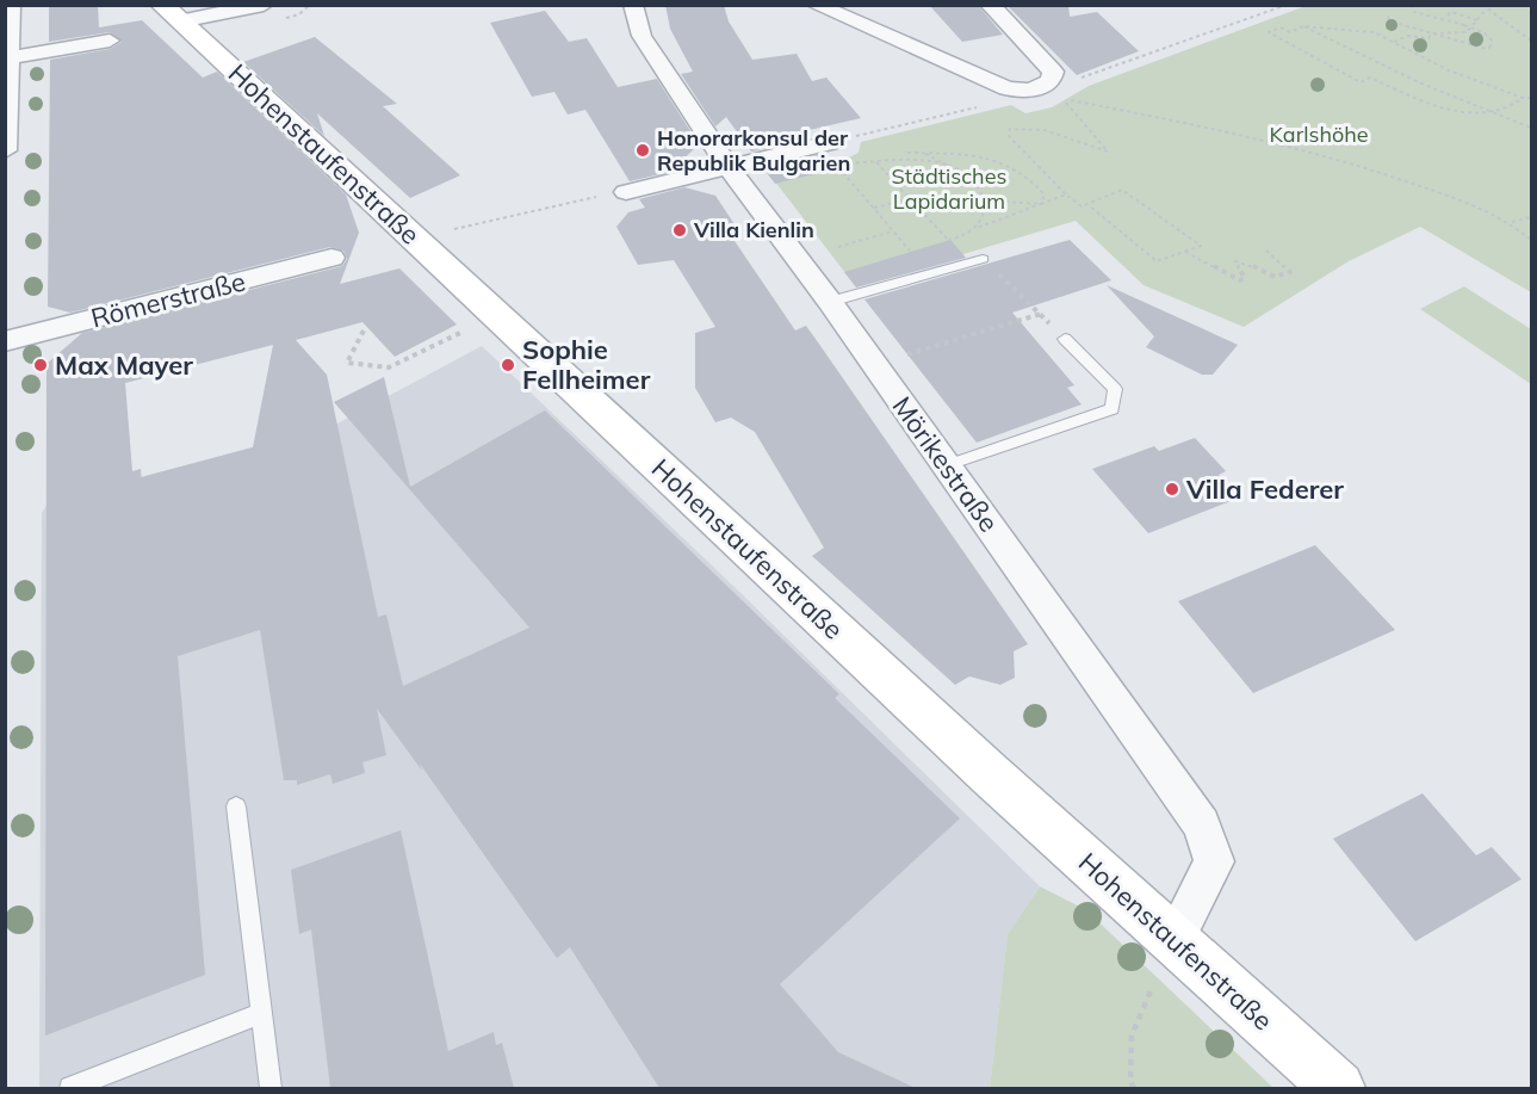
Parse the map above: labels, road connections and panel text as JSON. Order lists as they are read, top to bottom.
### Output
{
  "streets": {
    "street": ["Hohenstaufenstraße", "Römerstraße", "Mörikestraße"]
  },
  "crossings": [
    ["Hohenstaufenstraße", "Mörikestraße"]
  ],
  "parks": ["Karlshöhe", "Städtisches Lapidarium"],
  "places": [
    "Honorarkonsul der Republik Bulgarien",
    "Villa Kienlin",
    "Max Mayer",
    "Sophie Fellheimer",
    "Villa Federer"
  ]
}
